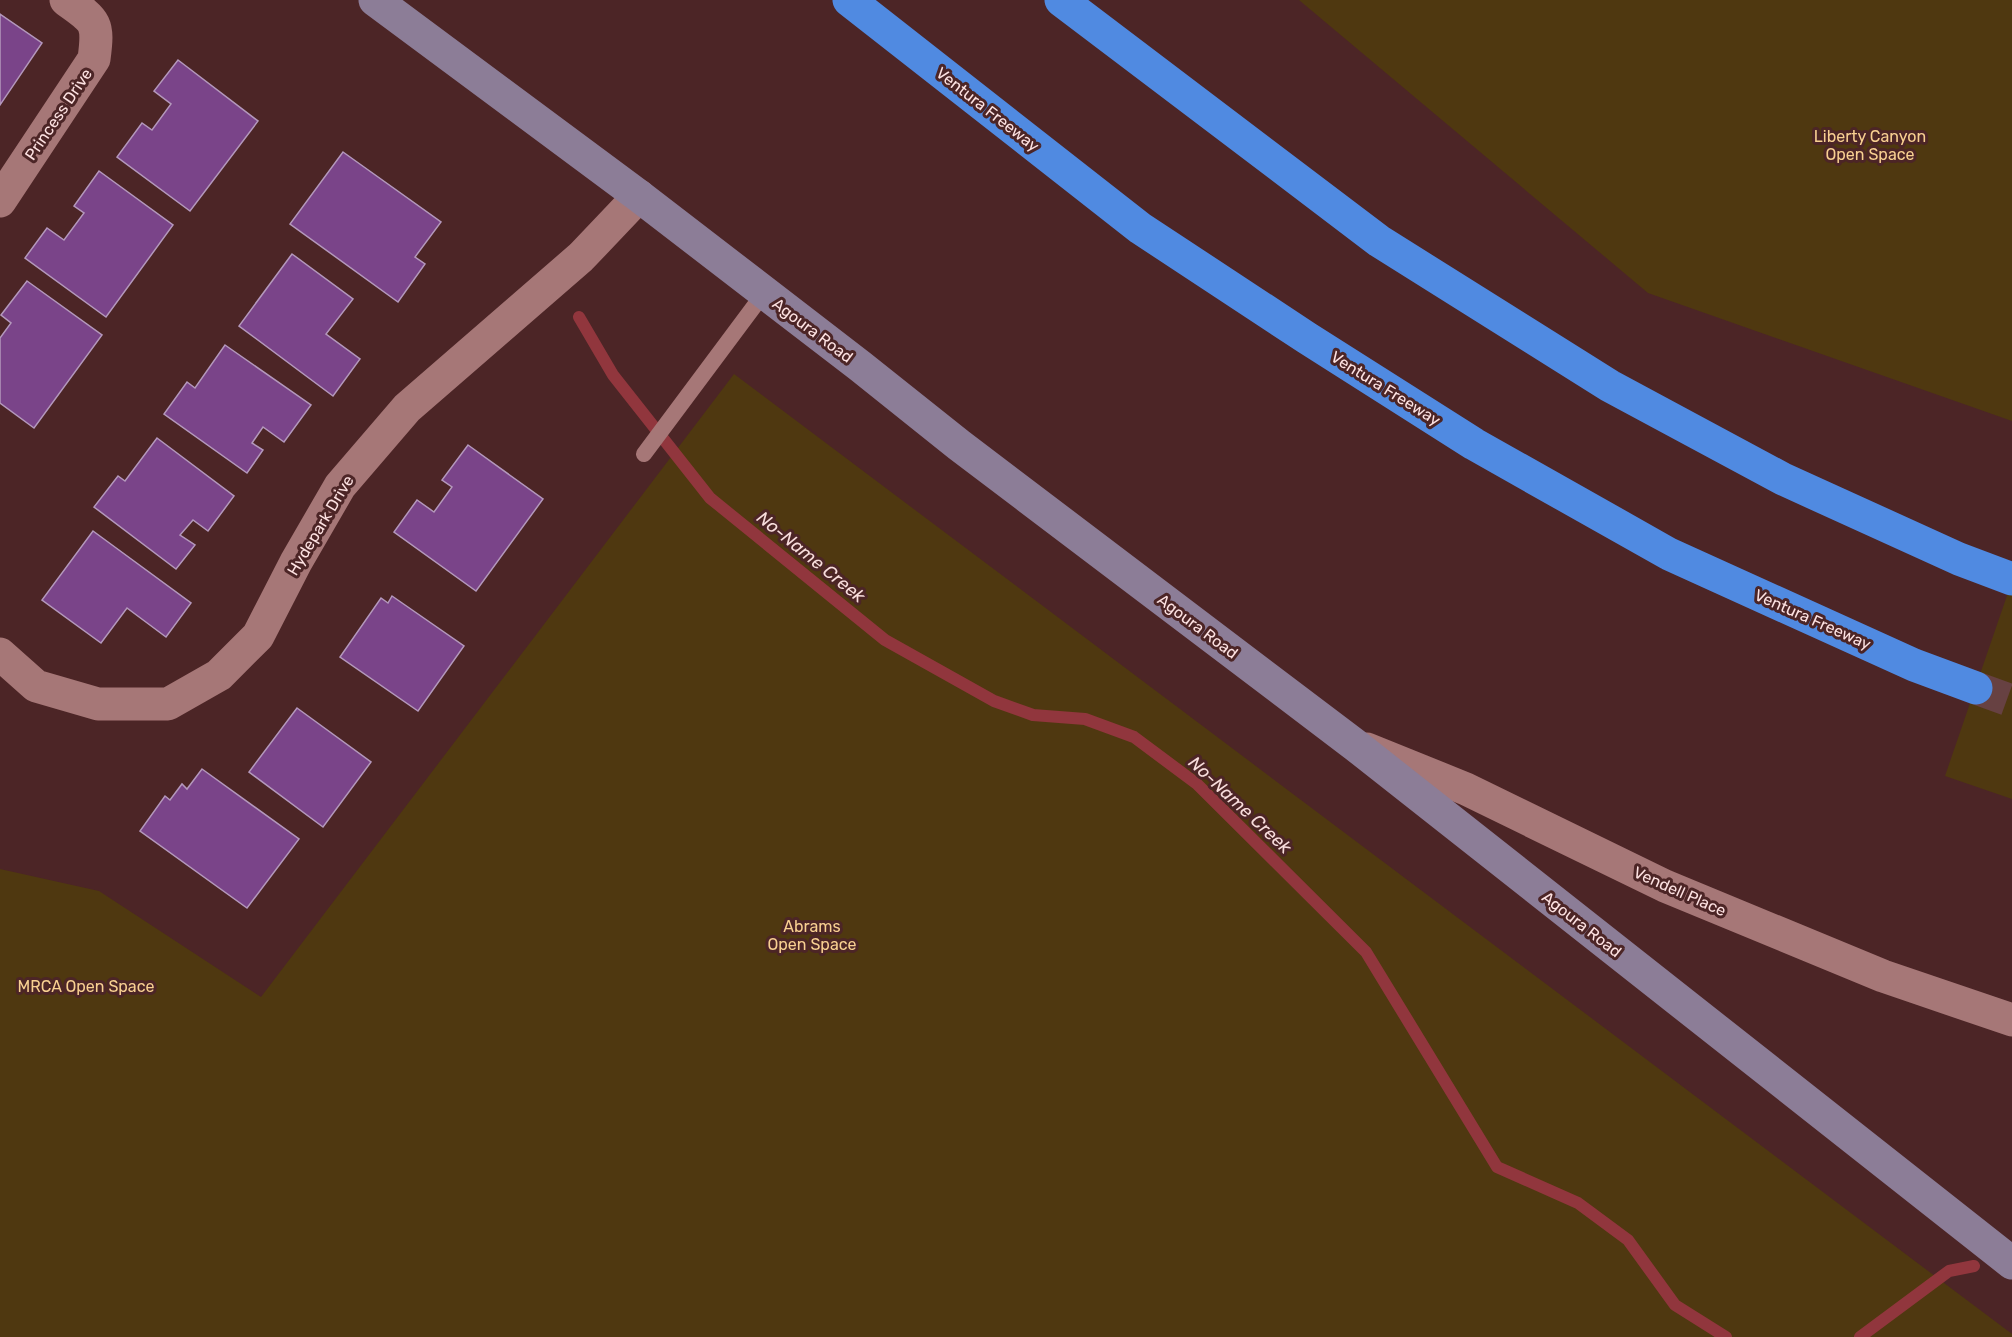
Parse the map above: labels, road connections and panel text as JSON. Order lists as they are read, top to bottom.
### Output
{
  "streets": {
    "highway": ["Ventura Freeway"],
    "main road": ["Agoura Road"],
    "street": ["Princess Drive", "Hydepark Drive", "Vendell Place"]
  },
  "crossings": [
    ["Agoura Road", "Hydepark Drive"],
    ["Agoura Road", "Vendell Place"]
  ],
  "water": ["No-Name Creek"],
  "parks": ["Liberty Canyon Open Space", "Abrams Open Space", "MRCA Open Space"]
}
